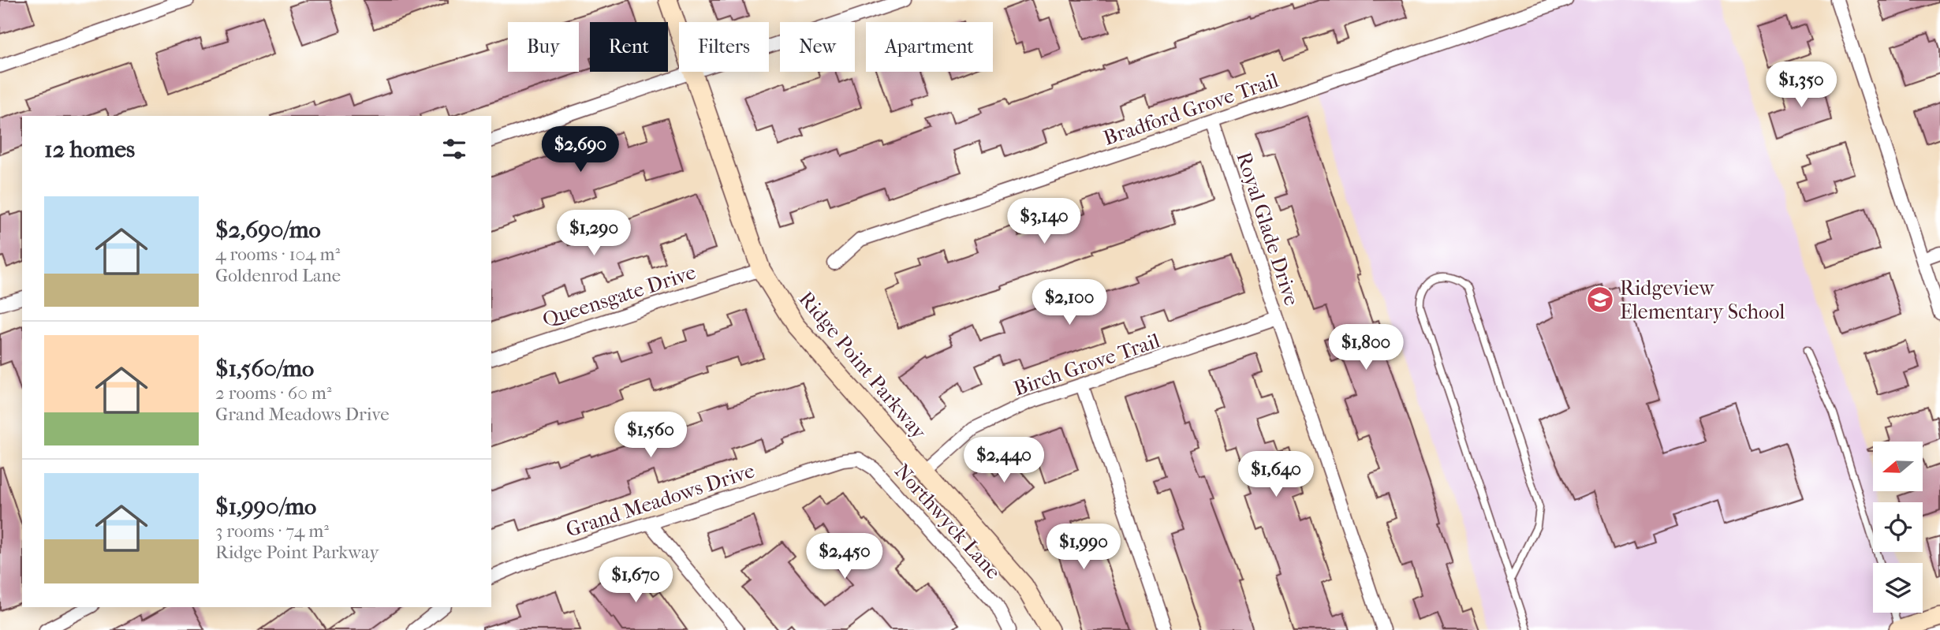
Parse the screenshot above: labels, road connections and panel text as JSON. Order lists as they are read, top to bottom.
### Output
{
  "streets": {
    "street": [
      "Bradford Grove Trail",
      "Royal Glade Drive",
      "Queensgate Drive",
      "Birch Grove Trail",
      "Ridge Point Parkway",
      "Grand Meadows Drive",
      "Northwyck Lane"
    ]
  },
  "crossings": [
    ["Bradford Grove Trail", "Royal Glade Drive"],
    ["Royal Glade Drive", "Birch Grove Trail"],
    ["Queensgate Drive", "Ridge Point Parkway"],
    ["Birch Grove Trail", "Ridge Point Parkway"],
    ["Grand Meadows Drive", "Northwyck Lane"]
  ],
  "places": {
    "school or university": ["Ridgeview Elementary School"]
  },
  "north": "left",
  "page": {
    "chip": [
      "Buy",
      "Rent",
      "Filters",
      "New",
      "Apartment"
    ],
    "price": [
      "$1,350",
      "$2,690",
      "$3,140",
      "$1,290",
      "$2,100",
      "$1,800",
      "$1,560",
      "$2,440",
      "$1,640",
      "$1,990",
      "$2,450",
      "$1,670"
    ],
    "heading": "12 homes",
    "list": [
      {
        "name": "$2,690/mo",
        "note": "4 rooms · 104 m² · Goldenrod Lane"
      },
      {
        "name": "$1,560/mo",
        "note": "2 rooms · 60 m² · Grand Meadows Drive"
      },
      {
        "name": "$1,990/mo",
        "note": "3 rooms · 74 m² · Ridge Point Parkway"
      }
    ]
  }
}
